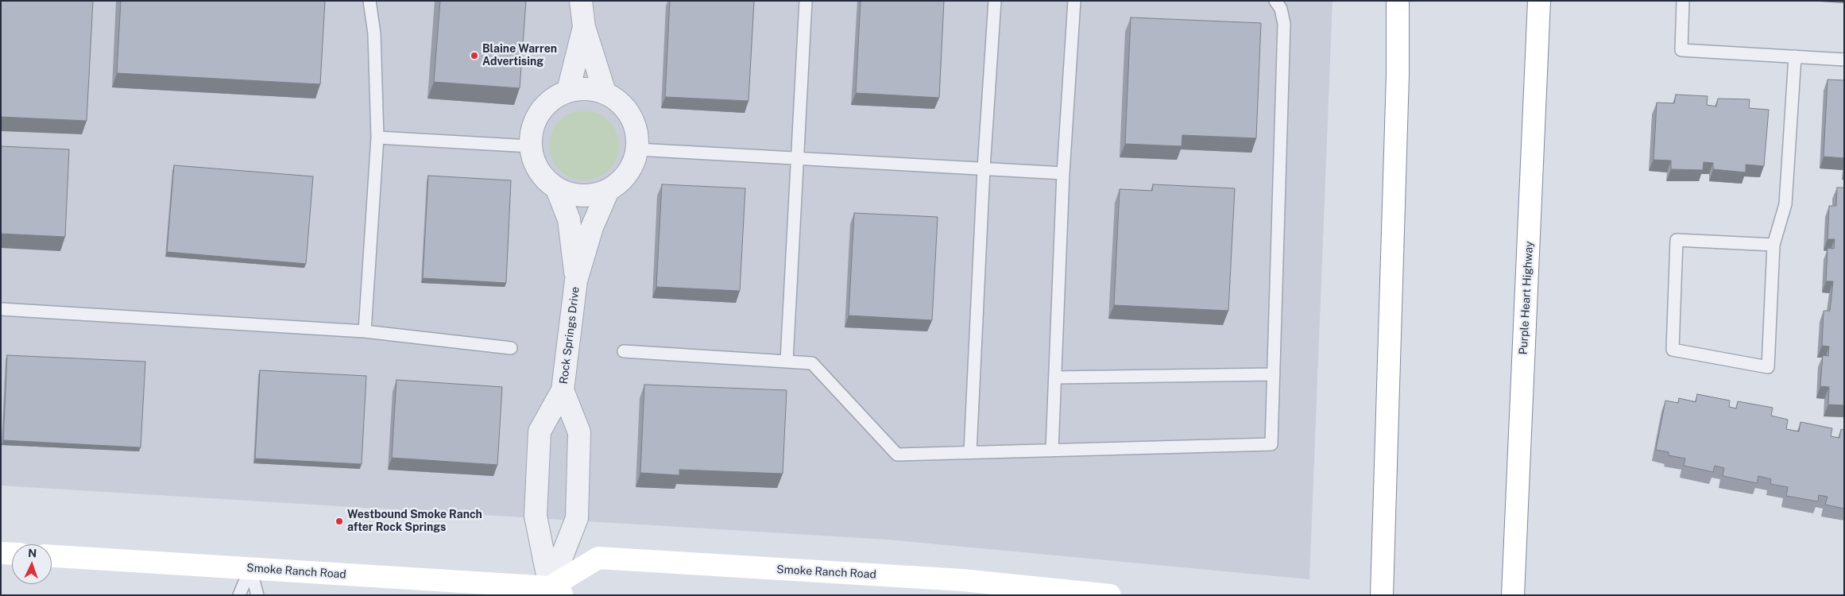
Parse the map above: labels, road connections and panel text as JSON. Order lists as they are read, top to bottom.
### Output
{
  "streets": {
    "main road": ["Purple Heart Highway", "Smoke Ranch Road"],
    "street": ["Rock Springs Drive"]
  },
  "crossings": [
    ["Rock Springs Drive", "Smoke Ranch Road"]
  ],
  "places": ["Blaine Warren Advertising", "Westbound Smoke Ranch after Rock Springs"],
  "north": "top"
}
